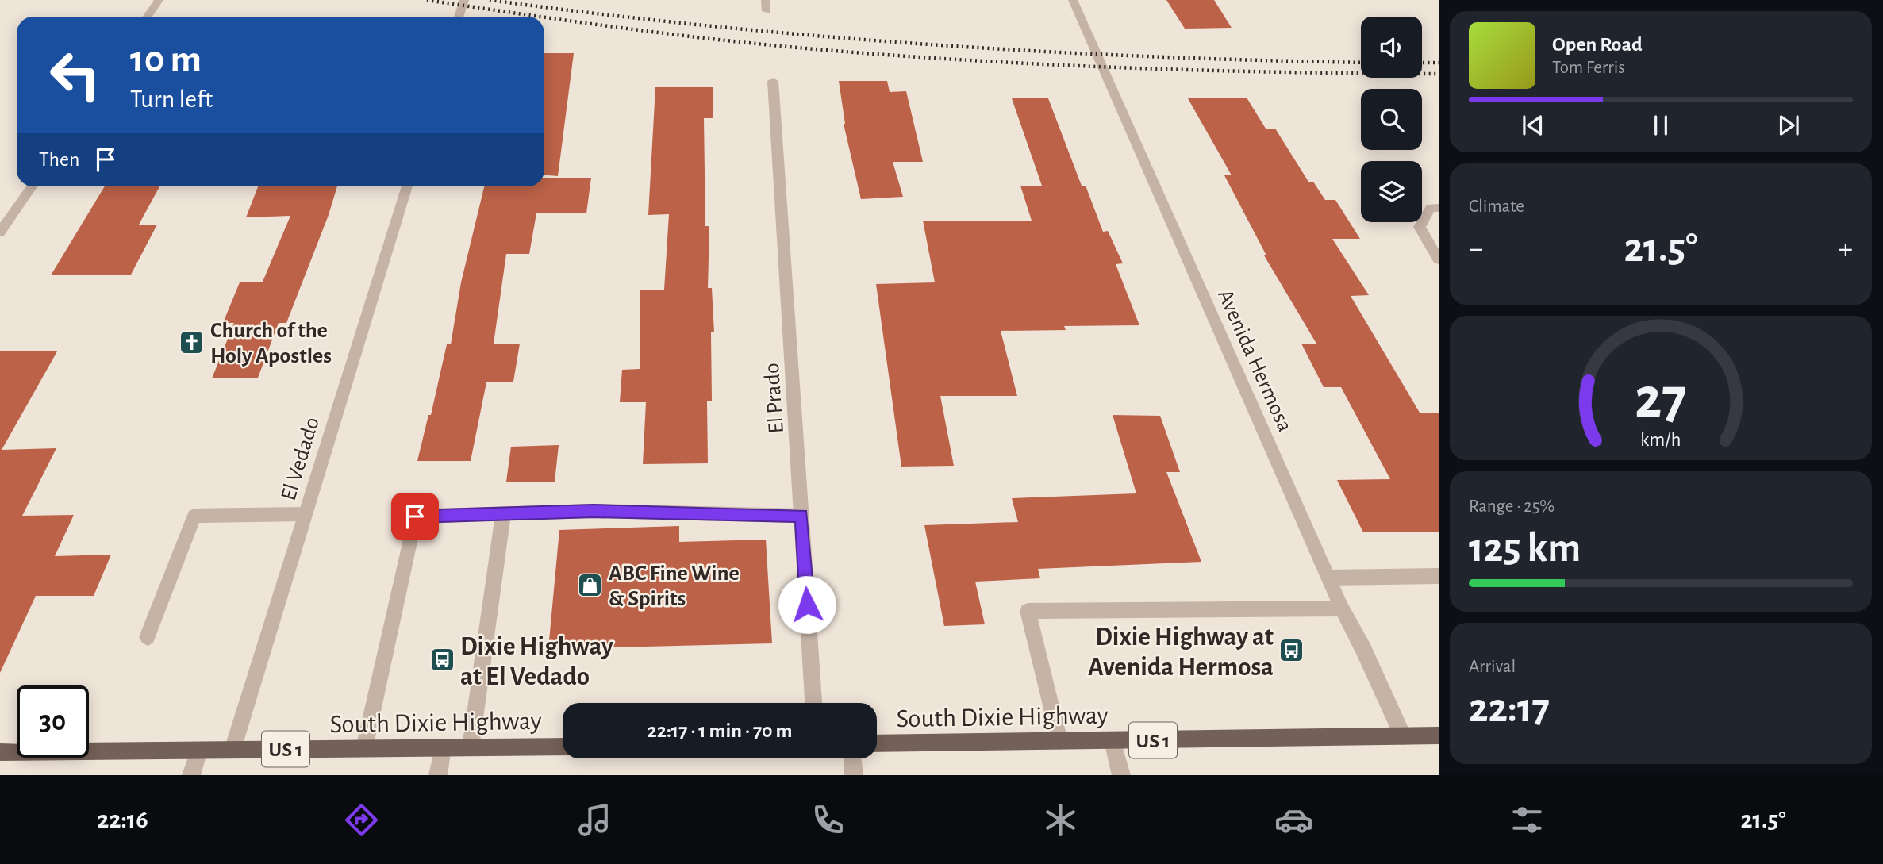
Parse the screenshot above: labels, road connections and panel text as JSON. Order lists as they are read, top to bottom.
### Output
{
  "streets": {
    "main road": ["South Dixie Highway", "US 1"],
    "street": ["Avenida Hermosa", "El Prado", "El Vedado"]
  },
  "crossings": [
    ["Avenida Hermosa", "South Dixie Highway"],
    ["El Vedado", "South Dixie Highway"]
  ],
  "places": {
    "church": ["Church of the Holy Apostles"],
    "shop": ["ABC Fine Wine & Spirits"],
    "bus stop": ["Dixie Highway at Avenida Hermosa", "Dixie Highway at El Vedado"]
  },
  "page": {
    "turn": ["10 m", "Turn left"],
    "song": ["Open Road", "Tom Ferris"],
    "then": "Then",
    "tile": [
      "Climate",
      ["Range · 25%", "125 km"],
      ["Arrival", "22:17"]
    ],
    "heat": ["−", "21.5°", "+"],
    "limit": "30",
    "trip": "22:17 · 1 min · 70 m",
    "tabs": ["22:16", "21.5°"],
    "gauge": ["27", "km/h"]
  }
}
